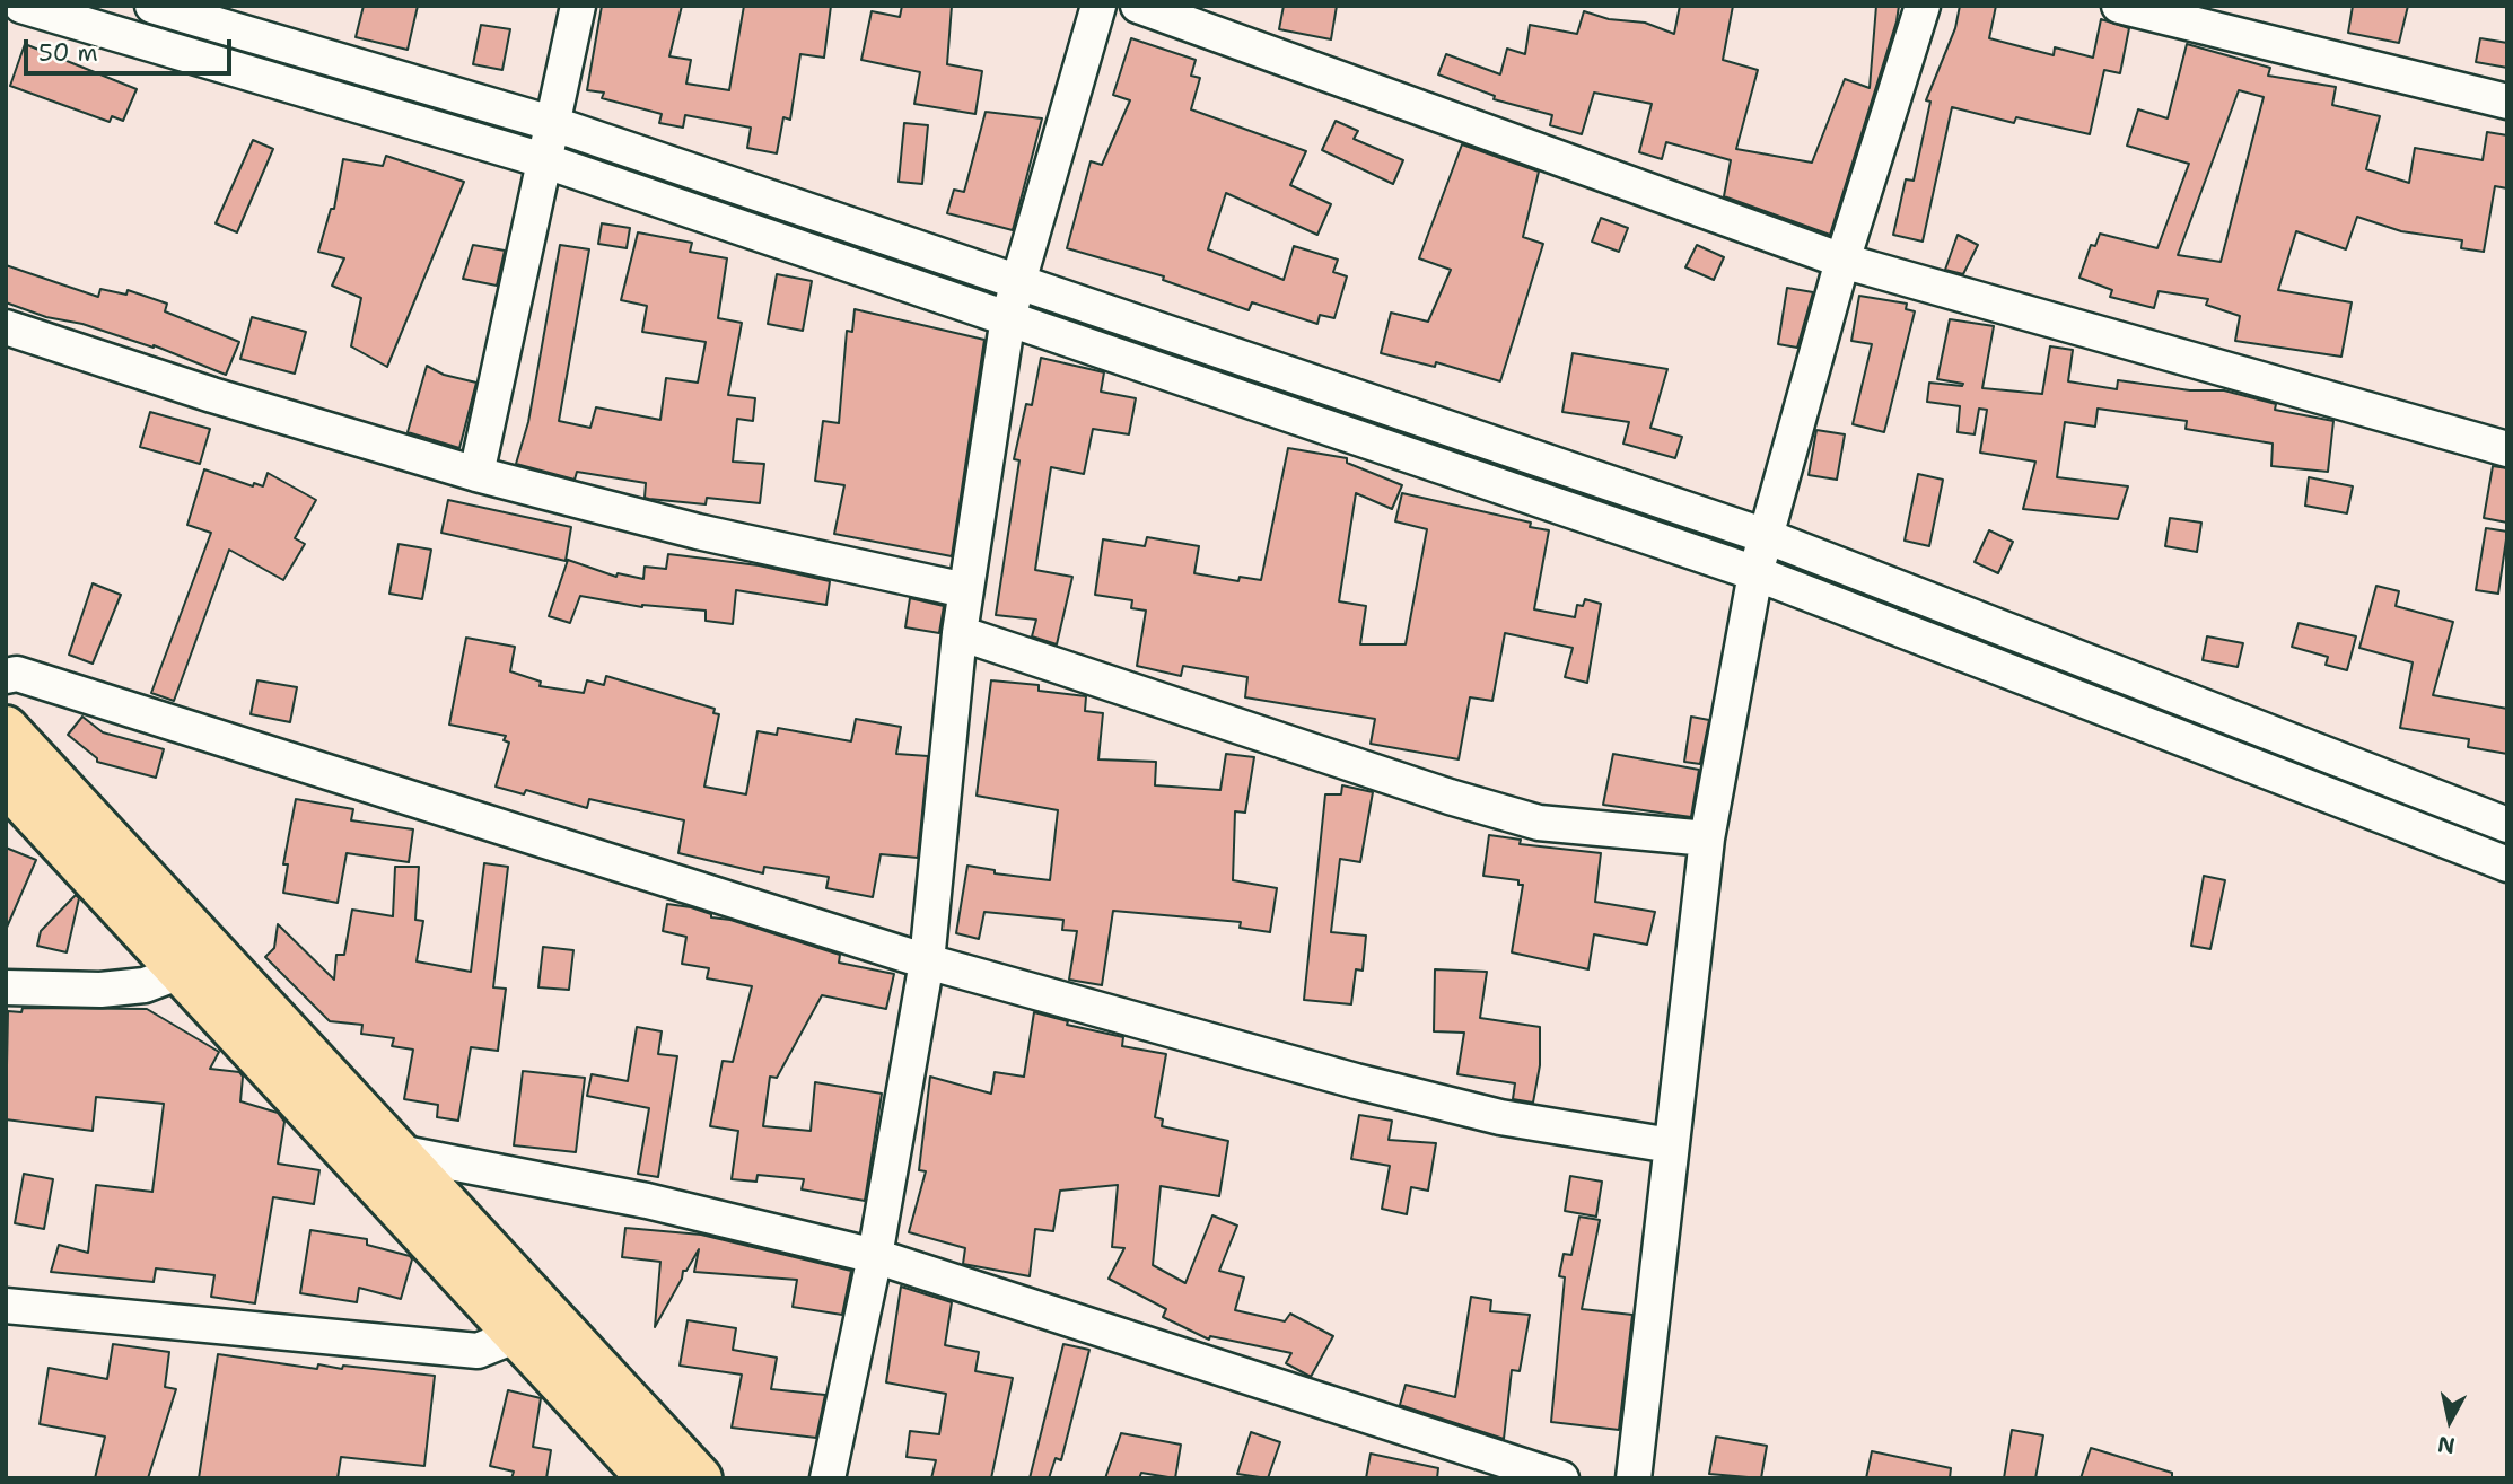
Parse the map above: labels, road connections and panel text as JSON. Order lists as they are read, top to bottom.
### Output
{
  "scale_bar": "50 m",
  "north": "bottom"
}
